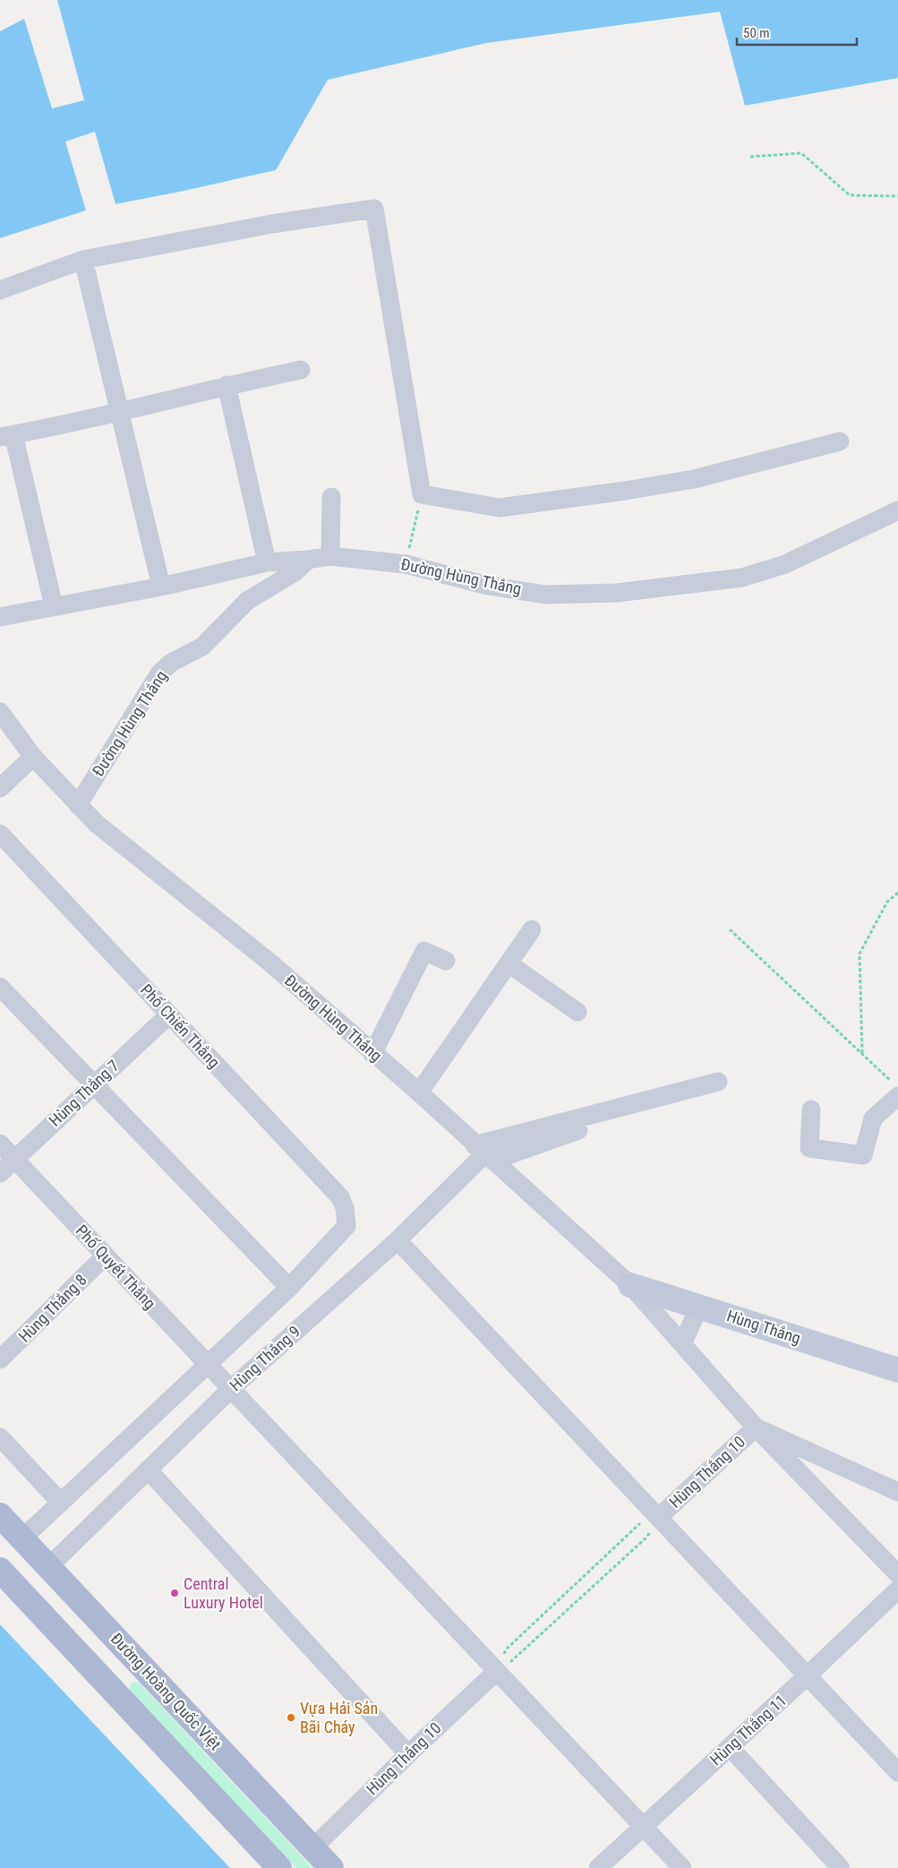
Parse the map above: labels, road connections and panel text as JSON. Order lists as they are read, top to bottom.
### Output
{
  "streets": {
    "main road": ["Đường Hoàng Quốc Việt"],
    "street": [
      "Đường Hùng Thắng",
      "Phố Chiến Thắng",
      "Hùng Thắng 7",
      "Phố Quyết Thắng",
      "Hùng Thắng 8",
      "Hùng Thắng",
      "Hùng Thắng 9",
      "Hùng Thắng 10",
      "Hùng Thắng 11"
    ]
  },
  "crossings": [
    ["Đường Hùng Thắng", "Hùng Thắng"],
    ["Đường Hùng Thắng", "Hùng Thắng 9"],
    ["Đường Hùng Thắng", "Hùng Thắng 10"],
    ["Phố Chiến Thắng", "Hùng Thắng 7"],
    ["Hùng Thắng 7", "Phố Quyết Thắng"],
    ["Phố Quyết Thắng", "Hùng Thắng 8"],
    ["Phố Quyết Thắng", "Hùng Thắng 9"],
    ["Phố Quyết Thắng", "Hùng Thắng 10"],
    ["Phố Quyết Thắng", "Hùng Thắng 11"],
    ["Hùng Thắng 9", "Đường Hoàng Quốc Việt"],
    ["Hùng Thắng 10", "Đường Hoàng Quốc Việt"]
  ],
  "places": ["Central Luxury Hotel", "Vựa Hải Sản Bãi Cháy"],
  "scale_bar": "50 m"
}
